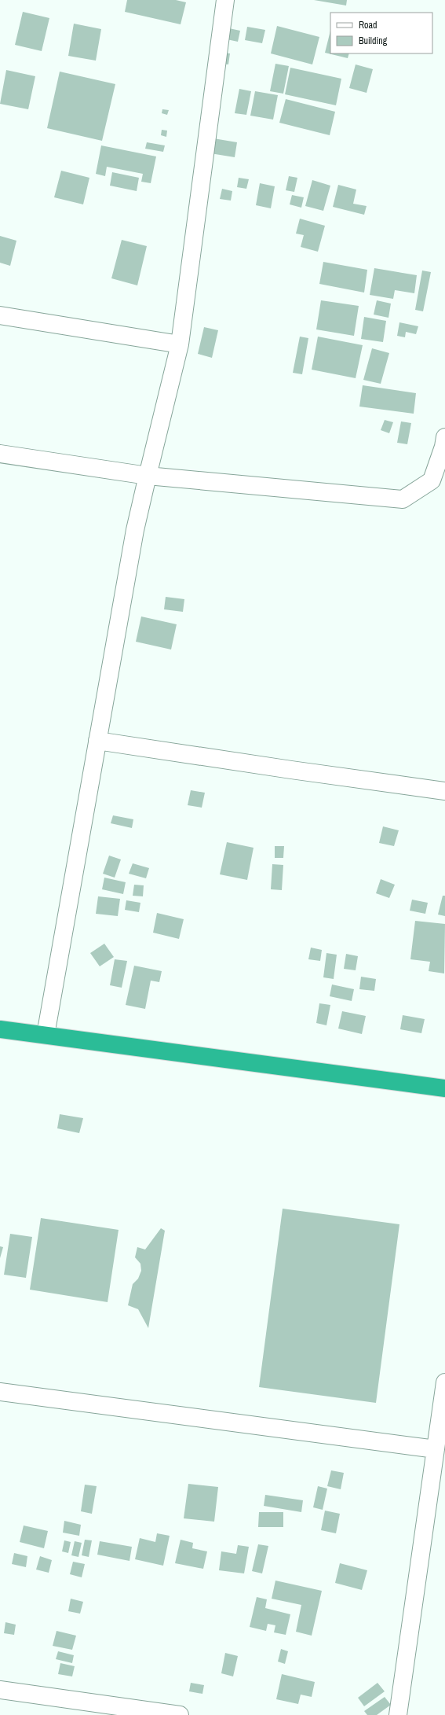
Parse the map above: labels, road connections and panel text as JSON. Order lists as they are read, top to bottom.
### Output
{
  "legend": ["Road", "Building"]
}
